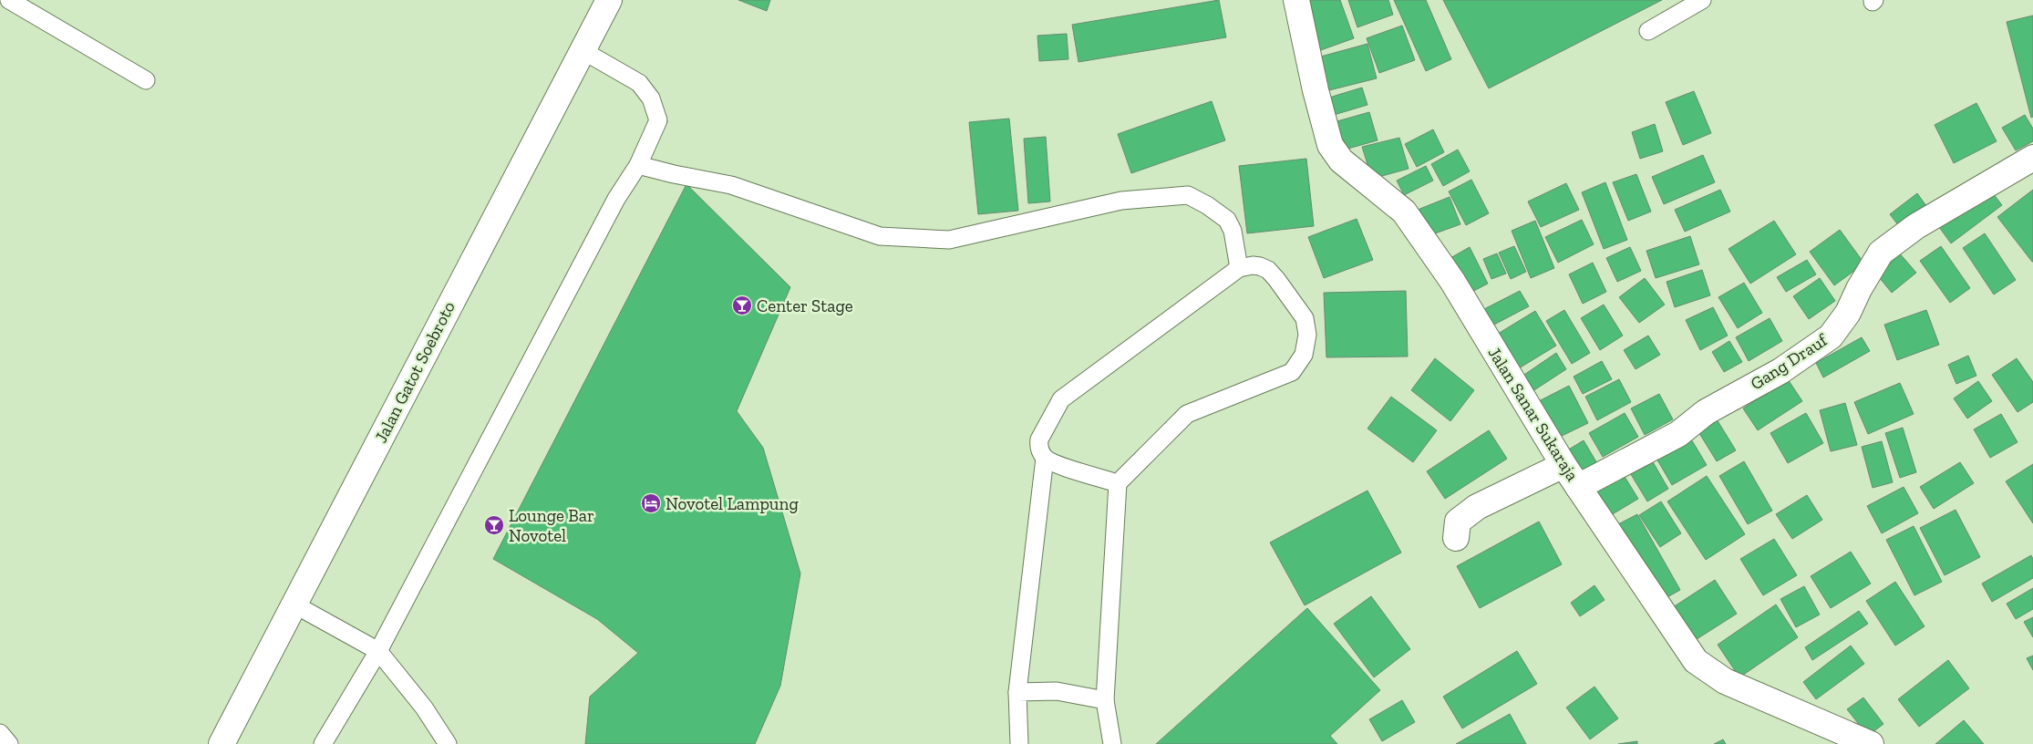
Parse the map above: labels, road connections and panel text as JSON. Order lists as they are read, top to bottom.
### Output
{
  "streets": {
    "street": ["Gang Drauf", "Jalan Gatot Soebroto", "Jalan Sanar Sukaraja"]
  },
  "crossings": [
    ["Gang Drauf", "Jalan Sanar Sukaraja"]
  ],
  "places": {
    "bar": ["Center Stage", "Lounge Bar Novotel"],
    "hotel": ["Novotel Lampung"]
  }
}
